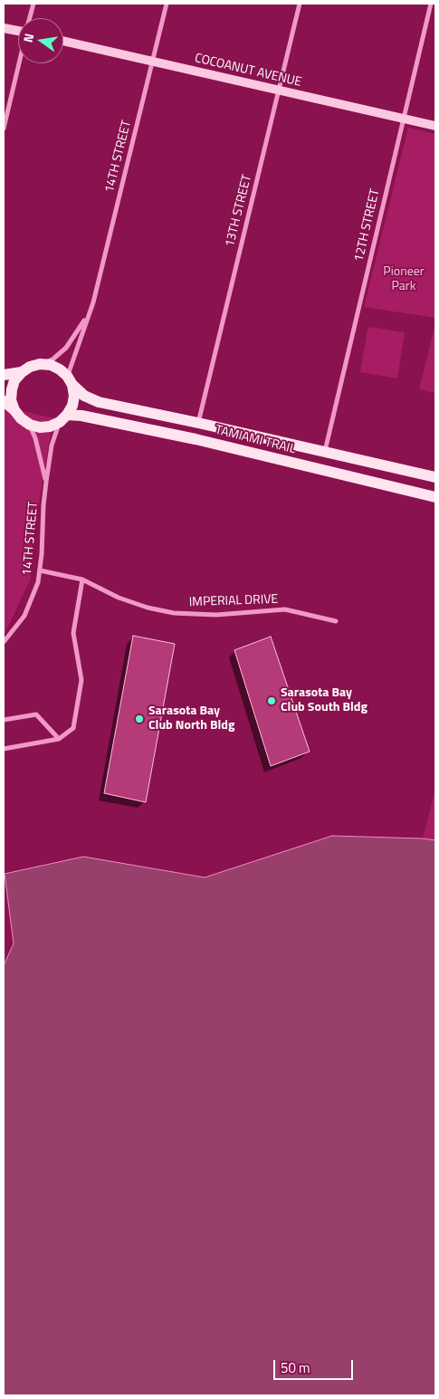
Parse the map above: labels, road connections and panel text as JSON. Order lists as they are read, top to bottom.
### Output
{
  "streets": {
    "main road": ["TAMIAMI TRAIL"],
    "street": [
      "COCOANUT AVENUE",
      "14TH STREET",
      "13TH STREET",
      "12TH STREET",
      "IMPERIAL DRIVE"
    ]
  },
  "crossings": [
    ["COCOANUT AVENUE", "14TH STREET"],
    ["COCOANUT AVENUE", "13TH STREET"],
    ["COCOANUT AVENUE", "12TH STREET"],
    ["14TH STREET", "TAMIAMI TRAIL"],
    ["14TH STREET", "IMPERIAL DRIVE"],
    ["13TH STREET", "TAMIAMI TRAIL"],
    ["12TH STREET", "TAMIAMI TRAIL"]
  ],
  "parks": ["Pioneer Park"],
  "places": ["Sarasota Bay Club South Bldg", "Sarasota Bay Club North Bldg"],
  "scale_bar": "50 m",
  "north": "left"
}
